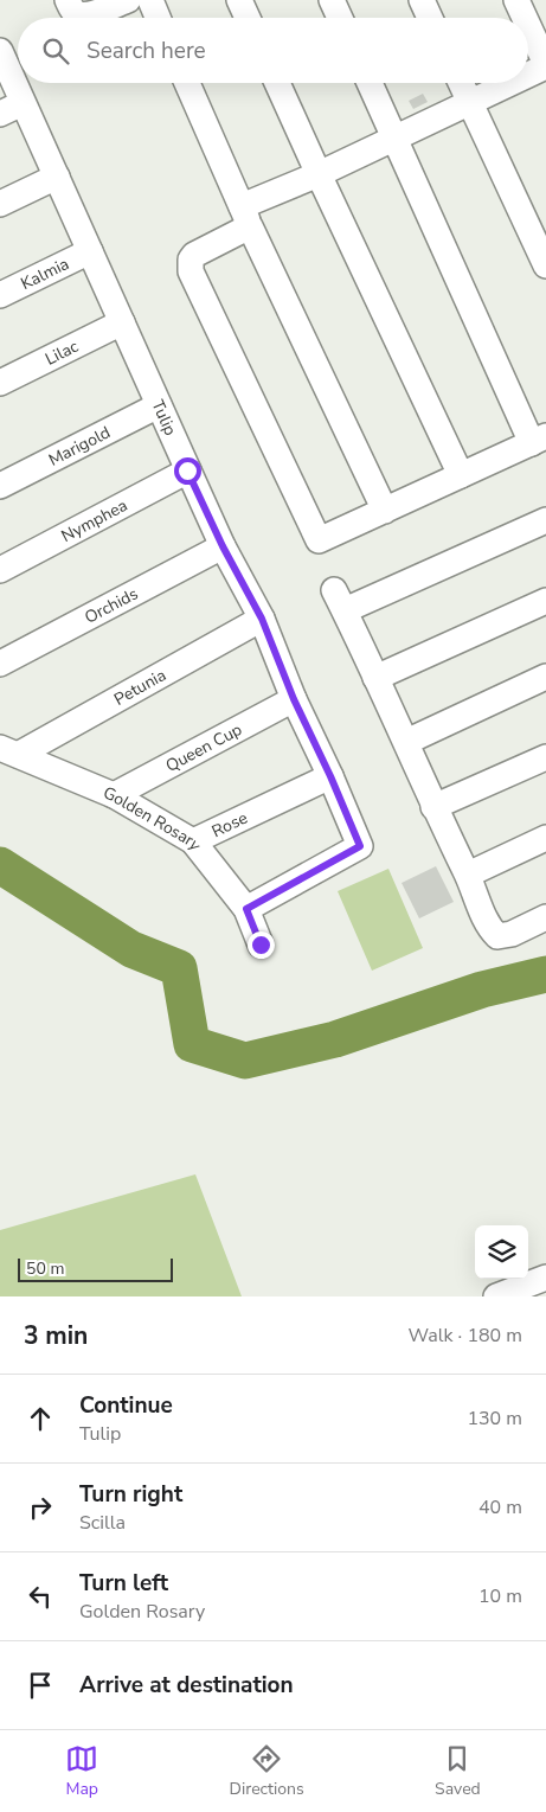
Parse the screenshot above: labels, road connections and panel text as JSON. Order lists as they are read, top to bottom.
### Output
{
  "streets": {
    "street": [
      "Kalmia",
      "Lilac",
      "Tulip",
      "Marigold",
      "Nymphea",
      "Orchids",
      "Petunia",
      "Queen Cup",
      "Golden Rosary",
      "Rose"
    ]
  },
  "crossings": [
    ["Kalmia", "Tulip"],
    ["Lilac", "Tulip"],
    ["Tulip", "Marigold"],
    ["Tulip", "Nymphea"],
    ["Tulip", "Orchids"],
    ["Tulip", "Petunia"],
    ["Tulip", "Queen Cup"],
    ["Tulip", "Golden Rosary"],
    ["Tulip", "Rose"],
    ["Petunia", "Golden Rosary"],
    ["Queen Cup", "Golden Rosary"],
    ["Golden Rosary", "Rose"]
  ],
  "scale_bar": "50 m",
  "page": {
    "search": "Search here",
    "scale": "50 m",
    "heading": ["3 min", "Walk · 180 m"],
    "list": [
      ["Continue", "Tulip", "130 m"],
      ["Turn right", "Scilla", "40 m"],
      ["Turn left", "Golden Rosary", "10 m"],
      "Arrive at destination"
    ],
    "nav": ["Map", "Directions", "Saved"]
  }
}
